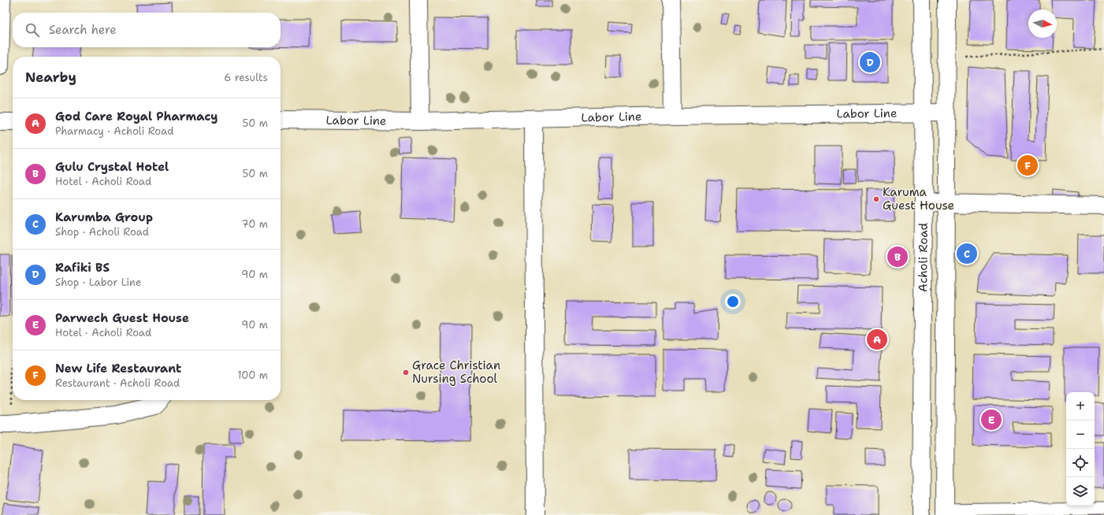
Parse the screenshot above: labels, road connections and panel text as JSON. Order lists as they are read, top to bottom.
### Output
{
  "streets": {
    "street": ["Labor Line", "Acholi Road"]
  },
  "crossings": [
    ["Labor Line", "Acholi Road"]
  ],
  "places": ["Karuma Guest House", "Grace Christian Nursing School"],
  "north": "right",
  "page": {
    "search": "Search here",
    "pins": [
      "D",
      "F",
      "C",
      "B",
      "A",
      "E"
    ],
    "heading": ["Nearby", "6 results"],
    "list": [
      {
        "mark": "A",
        "name": "God Care Royal Pharmacy",
        "note": "Pharmacy · Acholi Road",
        "value": "50 m"
      },
      {
        "mark": "B",
        "name": "Gulu Crystal Hotel",
        "note": "Hotel · Acholi Road",
        "value": "50 m"
      },
      {
        "mark": "C",
        "name": "Karumba Group",
        "note": "Shop · Acholi Road",
        "value": "70 m"
      },
      {
        "mark": "D",
        "name": "Rafiki BS",
        "note": "Shop · Labor Line",
        "value": "90 m"
      },
      {
        "mark": "E",
        "name": "Parwech Guest House",
        "note": "Hotel · Acholi Road",
        "value": "90 m"
      },
      {
        "mark": "F",
        "name": "New Life Restaurant",
        "note": "Restaurant · Acholi Road",
        "value": "100 m"
      }
    ],
    "map_buttons": ["+", "−"]
  }
}
